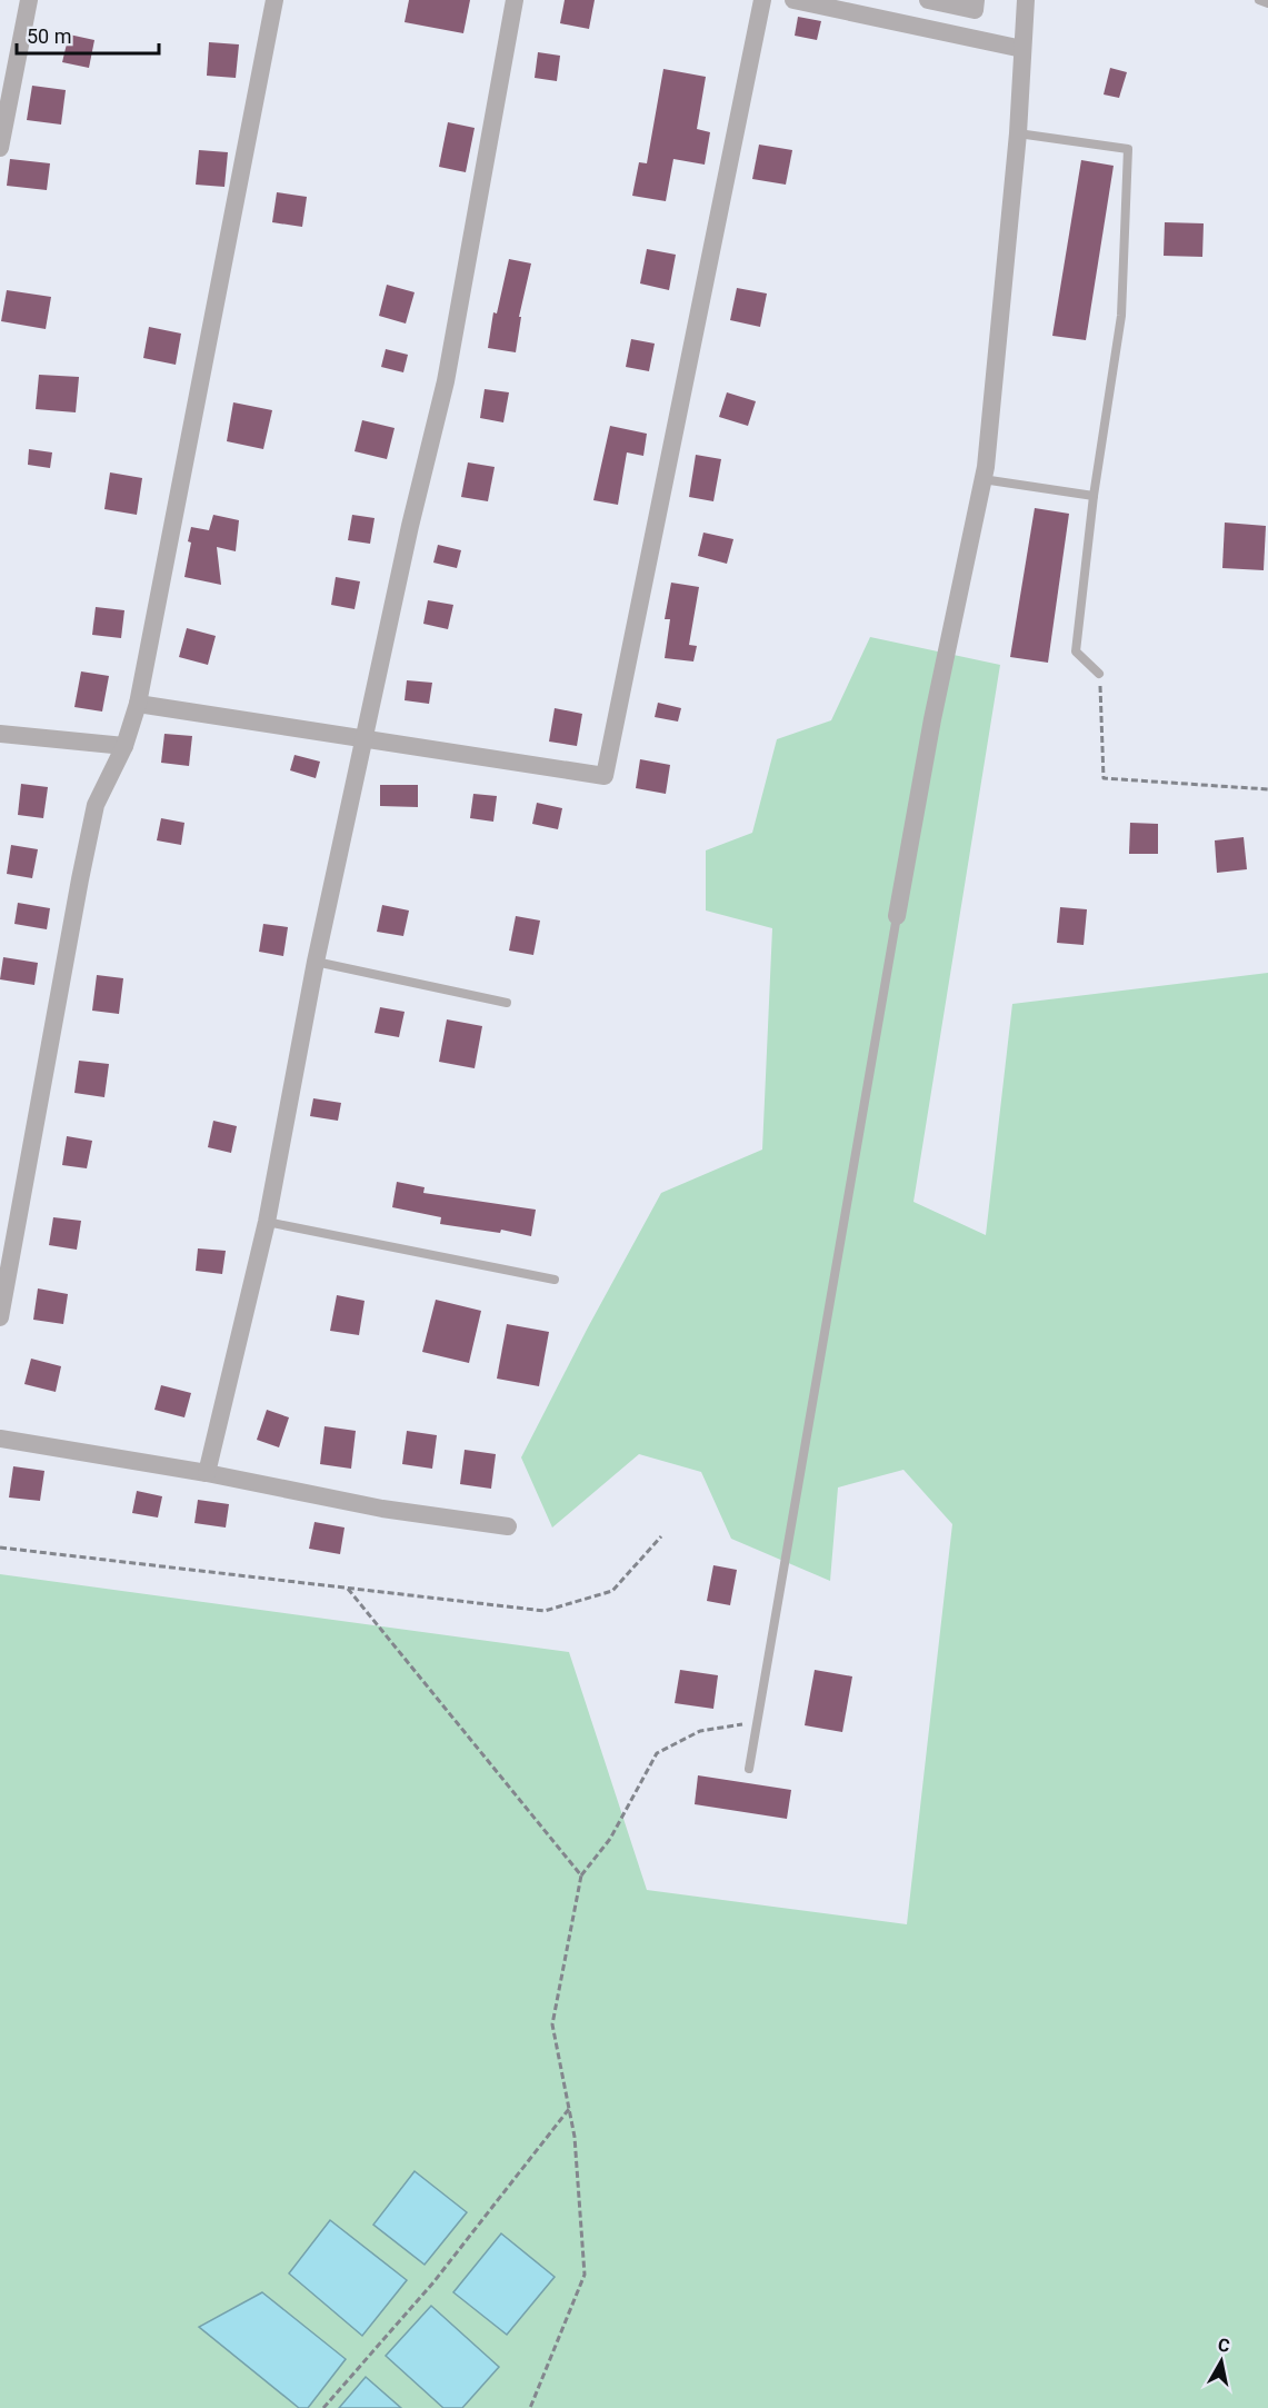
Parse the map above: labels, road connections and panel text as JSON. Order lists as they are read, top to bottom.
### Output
{
  "scale_bar": "50 m",
  "north": "top"
}
